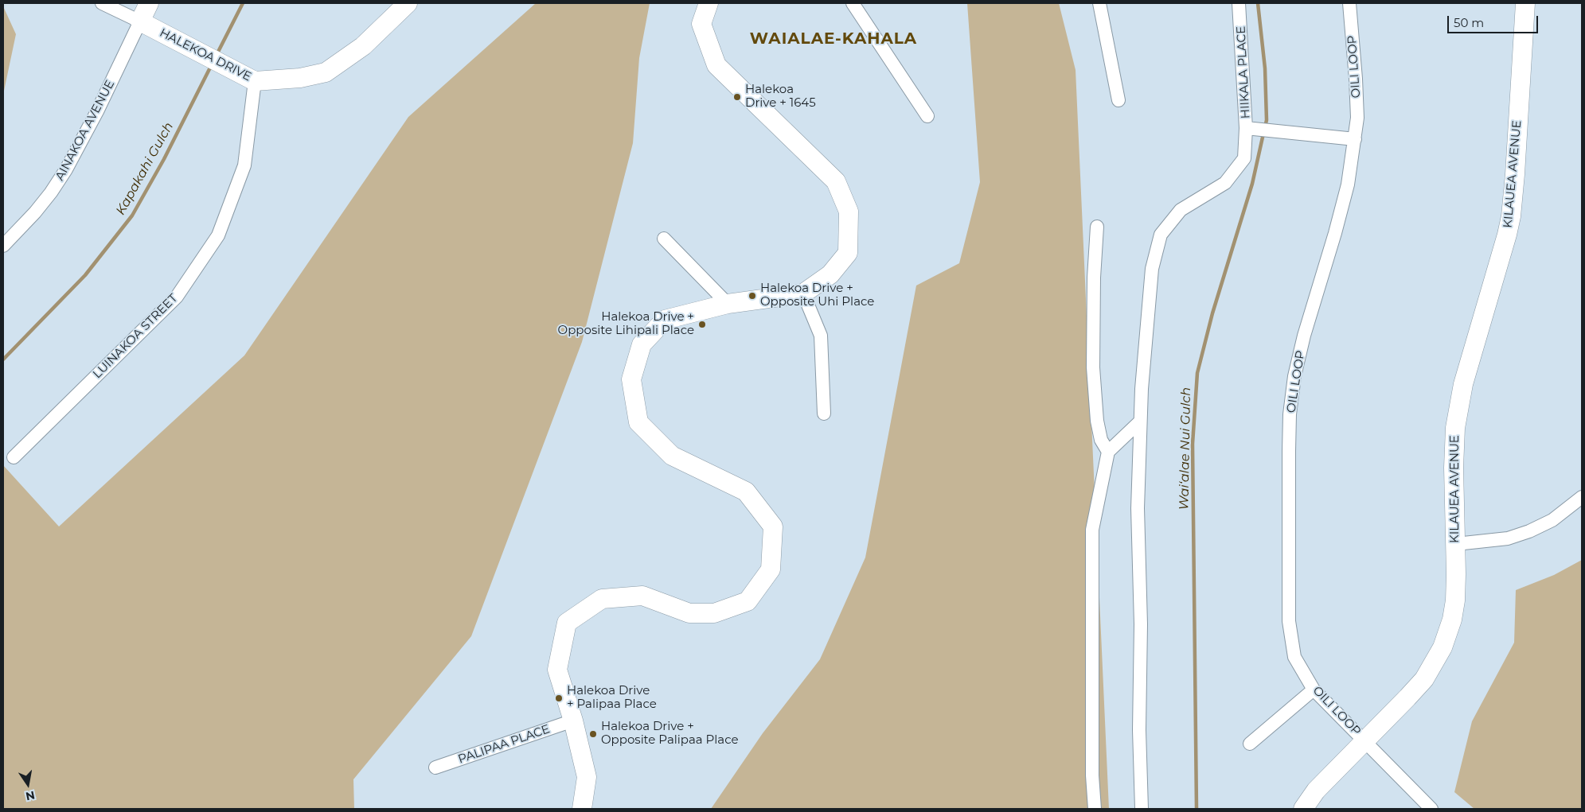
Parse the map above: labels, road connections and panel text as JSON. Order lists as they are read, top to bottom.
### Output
{
  "streets": {
    "street": [
      "HALEKOA DRIVE",
      "OILI LOOP",
      "HIIKALA PLACE",
      "AINAKOA AVENUE",
      "KILAUEA AVENUE",
      "LUINAKOA STREET",
      "PALIPAA PLACE"
    ]
  },
  "crossings": [
    ["HALEKOA DRIVE", "AINAKOA AVENUE"],
    ["HALEKOA DRIVE", "LUINAKOA STREET"],
    ["OILI LOOP", "HIIKALA PLACE"],
    ["OILI LOOP", "KILAUEA AVENUE"]
  ],
  "districts": ["WAIALAE-KAHALA"],
  "water": ["Kapakahi Gulch", "Waiʻalae Nui Gulch"],
  "places": [
    "Halekoa Drive + 1645",
    "Halekoa Drive + Opposite Uhi Place",
    "Halekoa Drive + Opposite Lihipali Place",
    "Halekoa Drive + Palipaa Place",
    "Halekoa Drive + Opposite Palipaa Place"
  ],
  "scale_bar": "50 m",
  "north": "bottom"
}
